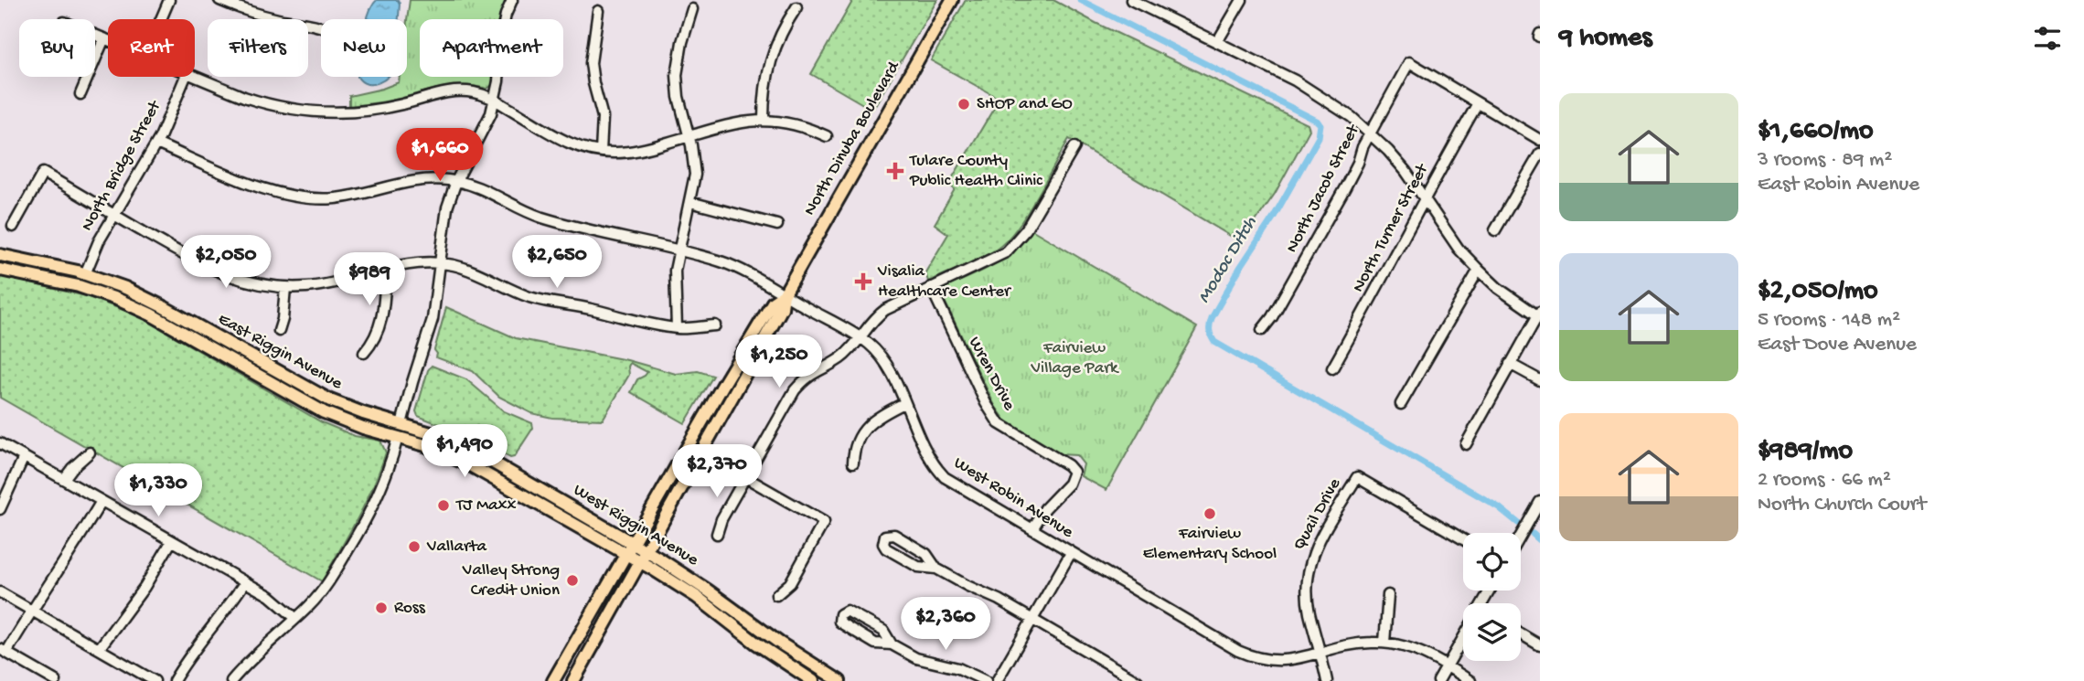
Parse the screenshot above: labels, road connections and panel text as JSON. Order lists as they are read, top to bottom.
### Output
{
  "streets": {
    "main road": ["North Dinuba Boulevard", "East Riggin Avenue", "West Riggin Avenue"],
    "street": [
      "North Bridge Street",
      "North Jacob Street",
      "North Turner Street",
      "Wren Drive",
      "West Robin Avenue",
      "Quail Drive"
    ]
  },
  "crossings": [
    ["North Dinuba Boulevard", "West Robin Avenue"],
    ["North Dinuba Boulevard", "West Riggin Avenue"],
    ["North Bridge Street", "East Riggin Avenue"],
    ["North Bridge Street", "West Robin Avenue"],
    ["North Jacob Street", "North Turner Street"],
    ["East Riggin Avenue", "West Riggin Avenue"],
    ["Wren Drive", "West Robin Avenue"],
    ["West Robin Avenue", "Quail Drive"]
  ],
  "water": ["Modoc Ditch"],
  "parks": ["Fairview Village Park"],
  "places": {
    "other": [
      "SHOP and GO",
      "TJ Maxx",
      "Fairview Elementary School",
      "Vallarta",
      "Valley Strong Credit Union",
      "Ross"
    ],
    "health": ["Tulare County Public Health Clinic", "Visalia Healthcare Center"]
  },
  "page": {
    "heading": "9 homes",
    "chip": [
      "Buy",
      "Rent",
      "Filters",
      "New",
      "Apartment"
    ],
    "list": [
      {
        "name": "$1,660/mo",
        "note": "3 rooms · 89 m² · East Robin Avenue"
      },
      {
        "name": "$2,050/mo",
        "note": "5 rooms · 148 m² · East Dove Avenue"
      },
      {
        "name": "$989/mo",
        "note": "2 rooms · 66 m² · North Church Court"
      }
    ],
    "price": [
      "$1,660",
      "$2,050",
      "$2,650",
      "$989",
      "$1,250",
      "$1,490",
      "$2,370",
      "$1,330",
      "$2,360"
    ]
  }
}
